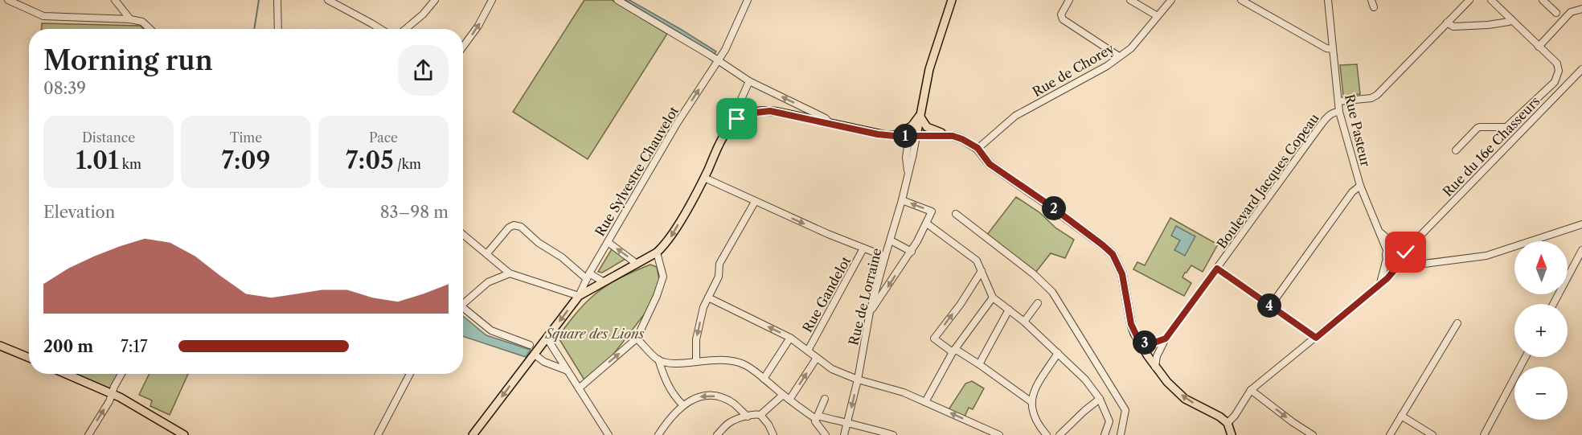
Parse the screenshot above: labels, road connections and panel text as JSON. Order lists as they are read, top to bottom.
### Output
{
  "streets": {
    "street": [
      "Rue de Chorey",
      "Rue Pasteur",
      "Rue du 16e Chasseurs",
      "Rue Sylvestre Chauvelot",
      "Boulevard Jacques Copeau",
      "Rue Gandelot",
      "Rue de Lorraine"
    ]
  },
  "crossings": [
    ["Rue Pasteur", "Rue du 16e Chasseurs"],
    ["Rue Pasteur", "Boulevard Jacques Copeau"]
  ],
  "one_way": ["Rue Sylvestre Chauvelot"],
  "parks": ["Square des Lions"],
  "north": "top",
  "page": {
    "heading": ["Morning run", "08:39"],
    "stats": [
      ["Distance", "1.01 km"],
      ["Time", "7:09"],
      ["Pace", "7:05 /km"]
    ],
    "pins": [
      "1",
      "2",
      "4",
      "3"
    ],
    "chart": ["Elevation", "83–98 m"],
    "map_buttons": ["+", "−"],
    "list": [
      {
        "name": "200 m",
        "note": "7:17"
      }
    ]
  }
}
